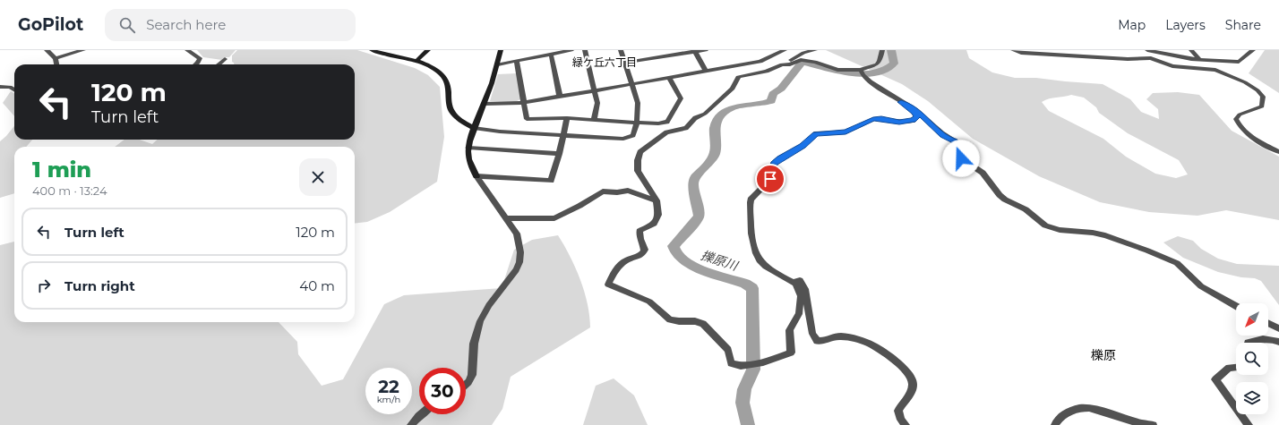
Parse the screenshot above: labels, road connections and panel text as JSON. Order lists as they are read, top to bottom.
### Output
{
  "districts": ["緑ケ丘六丁目", "櫟原"],
  "water": ["擽原川"],
  "north": "bottom left",
  "page": {
    "header": "GoPilot",
    "search": "Search here",
    "nav": ["Map", "Layers", "Share"],
    "turn": ["120 m", "Turn left"],
    "heading": ["1 min", "400 m · 13:24"],
    "list": [
      {
        "name": "Turn left",
        "value": "120 m"
      },
      {
        "name": "Turn right",
        "value": "40 m"
      }
    ],
    "speed": "22 km/h",
    "limit": "30"
  }
}
